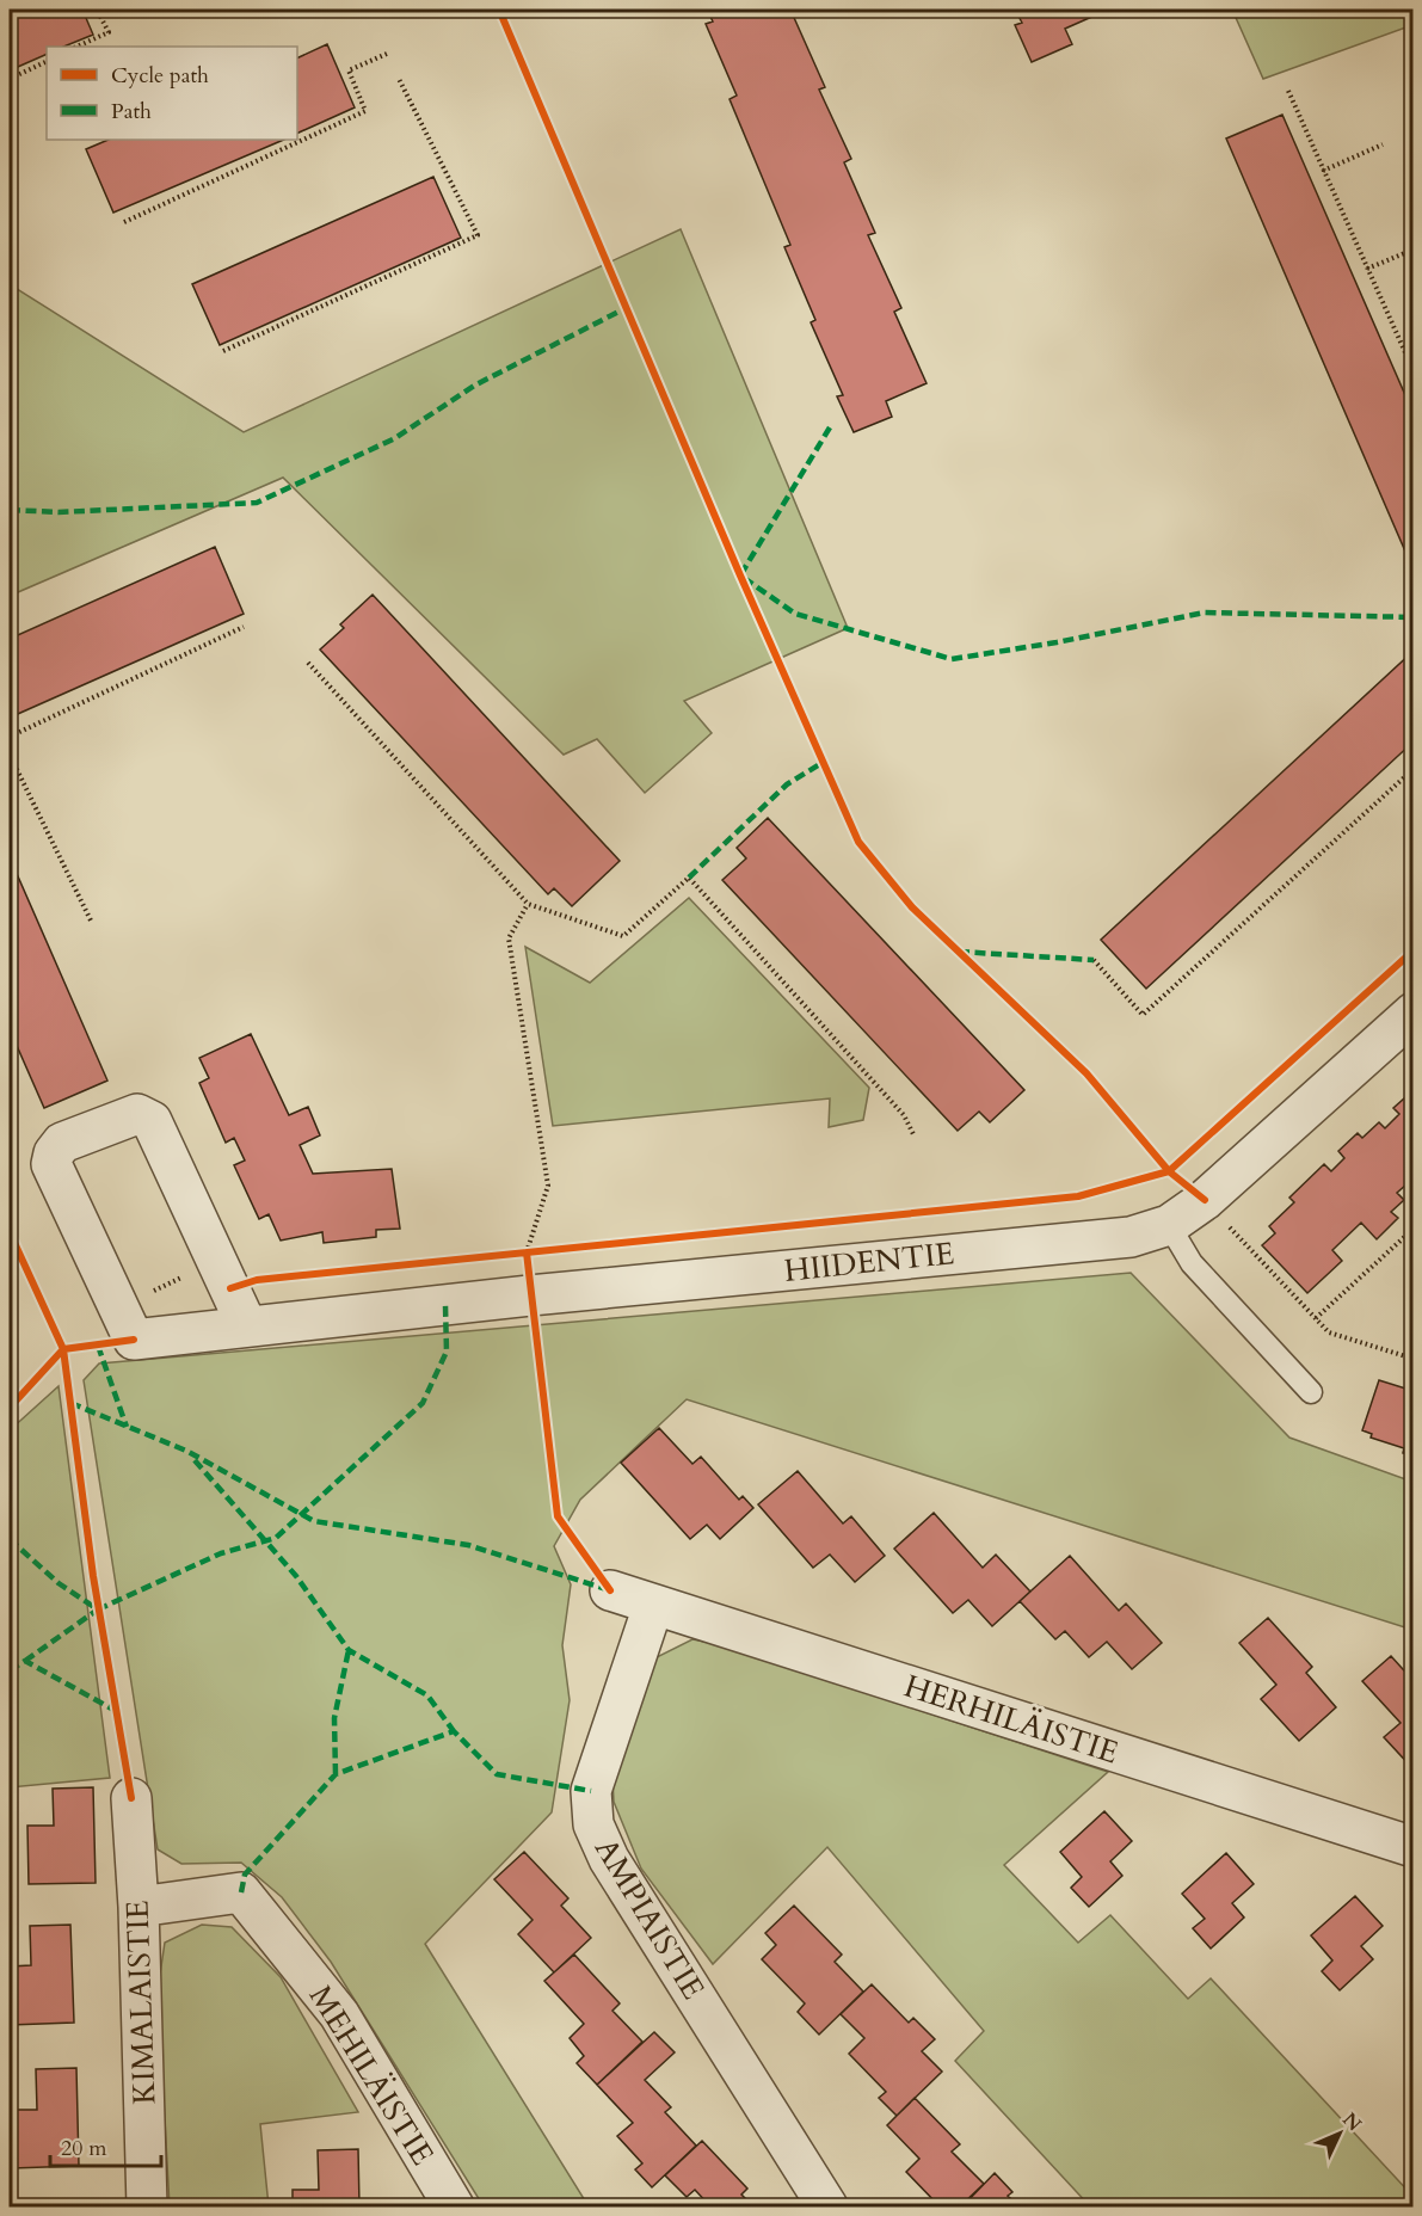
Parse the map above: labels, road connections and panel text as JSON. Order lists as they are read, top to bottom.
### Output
{
  "streets": {
    "street": [
      "HIIDENTIE",
      "HERHILÄISTIE",
      "AMPIAISTIE",
      "KIMALAISTIE",
      "MEHILÄISTIE"
    ]
  },
  "crossings": [
    ["HERHILÄISTIE", "AMPIAISTIE"],
    ["KIMALAISTIE", "MEHILÄISTIE"]
  ],
  "legend": ["Cycle path", "Path"],
  "scale_bar": "20 m",
  "north": "top right"
}
